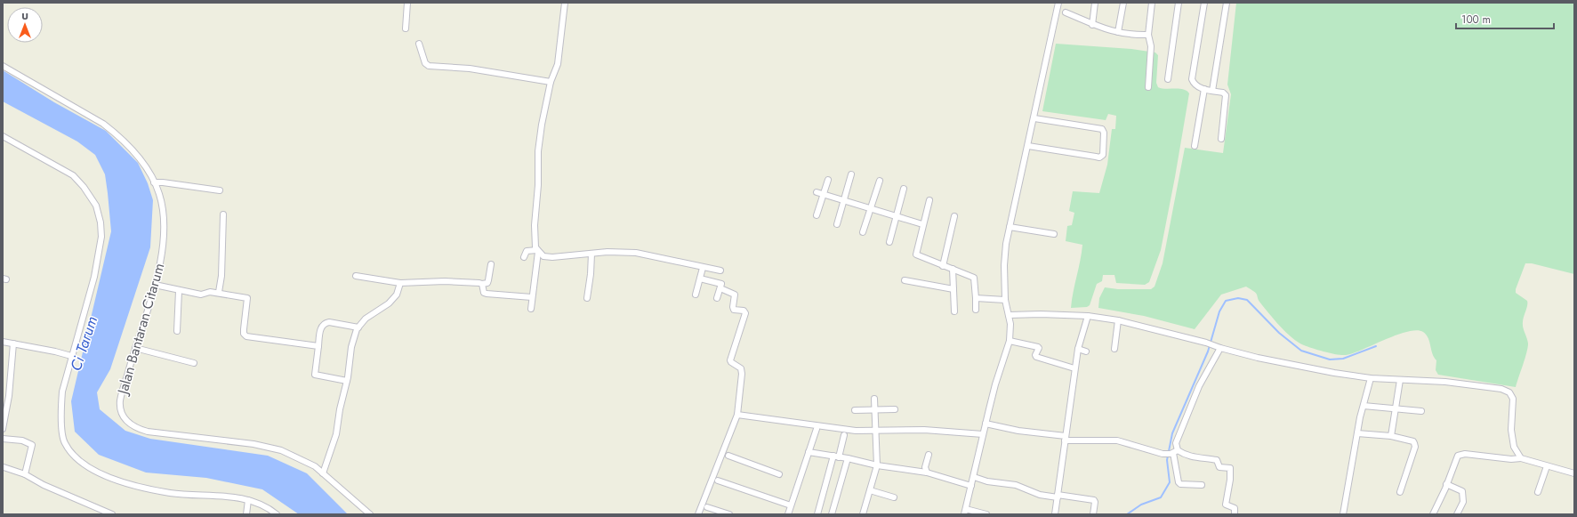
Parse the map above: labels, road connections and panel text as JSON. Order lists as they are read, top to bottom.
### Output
{
  "streets": {
    "street": ["Jalan Bantaran Citarum"]
  },
  "water": ["Ci Tarum"],
  "scale_bar": "100 m",
  "north": "top"
}
